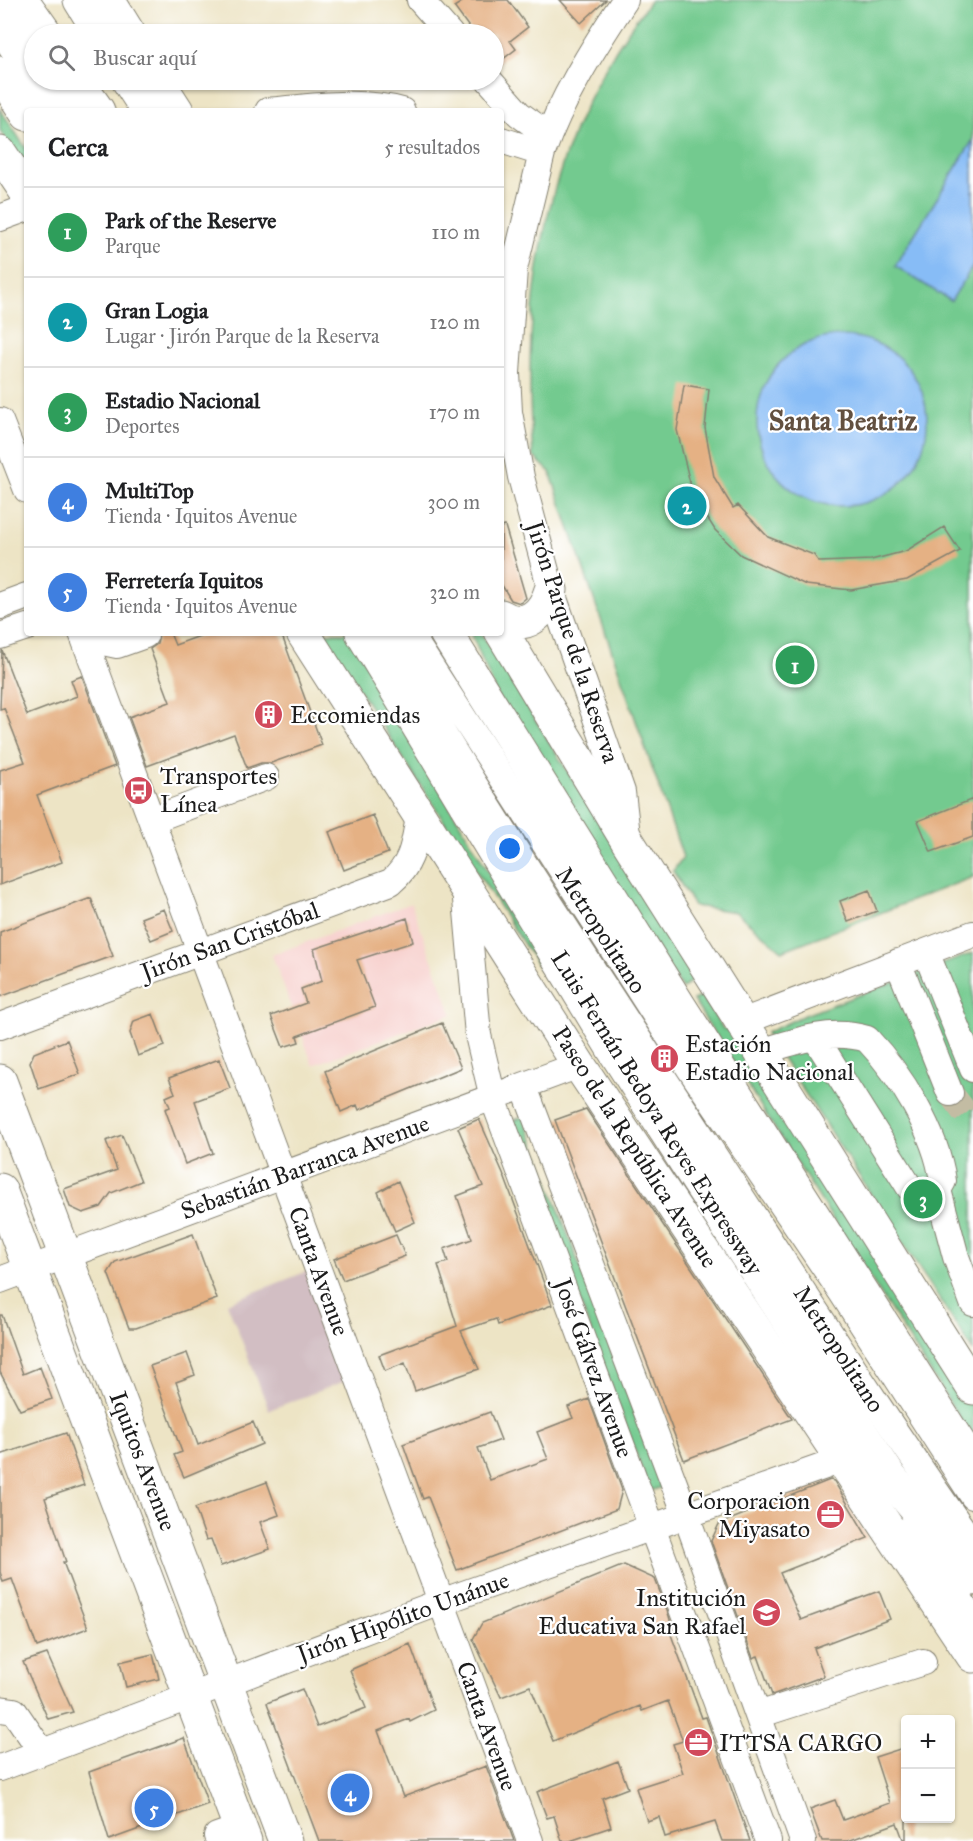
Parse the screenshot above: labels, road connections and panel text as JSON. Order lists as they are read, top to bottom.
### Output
{
  "streets": {
    "main road": ["Luis Fernán Bedoya Reyes Expressway", "Paseo de la República Avenue", "Iquitos Avenue"],
    "street": [
      "Jirón Parque de la Reserva",
      "Metropolitano",
      "Jirón San Cristóbal",
      "Sebastián Barranca Avenue",
      "Canta Avenue",
      "José Gálvez Avenue",
      "Jirón Hipólito Unánue"
    ]
  },
  "crossings": [
    ["Jirón San Cristóbal", "Paseo de la República Avenue"],
    ["Jirón San Cristóbal", "Canta Avenue"],
    ["Paseo de la República Avenue", "Sebastián Barranca Avenue"],
    ["Paseo de la República Avenue", "José Gálvez Avenue"],
    ["Paseo de la República Avenue", "Jirón Hipólito Unánue"],
    ["Sebastián Barranca Avenue", "Canta Avenue"],
    ["Sebastián Barranca Avenue", "José Gálvez Avenue"],
    ["Sebastián Barranca Avenue", "Iquitos Avenue"],
    ["Canta Avenue", "Jirón Hipólito Unánue"],
    ["José Gálvez Avenue", "Jirón Hipólito Unánue"],
    ["Iquitos Avenue", "Jirón Hipólito Unánue"]
  ],
  "districts": ["Santa Beatriz"],
  "places": {
    "building": ["Eccomiendas", "Estación Estadio Nacional"],
    "bus stop": ["Transportes Línea"],
    "office": ["Corporacion Miyasato", "ITTSA CARGO"],
    "school or university": ["Institución Educativa San Rafael"]
  },
  "page": {
    "search": "Buscar aquí",
    "heading": ["Cerca", "5 resultados"],
    "list": [
      {
        "mark": "1",
        "name": "Park of the Reserve",
        "note": "Parque",
        "value": "110 m"
      },
      {
        "mark": "2",
        "name": "Gran Logia",
        "note": "Lugar · Jirón Parque de la Reserva",
        "value": "120 m"
      },
      {
        "mark": "3",
        "name": "Estadio Nacional",
        "note": "Deportes",
        "value": "170 m"
      },
      {
        "mark": "4",
        "name": "MultiTop",
        "note": "Tienda · Iquitos Avenue",
        "value": "300 m"
      },
      {
        "mark": "5",
        "name": "Ferretería Iquitos",
        "note": "Tienda · Iquitos Avenue",
        "value": "320 m"
      }
    ],
    "pins": [
      "2",
      "1",
      "3",
      "4",
      "5"
    ],
    "map_buttons": ["+", "−"]
  }
}
